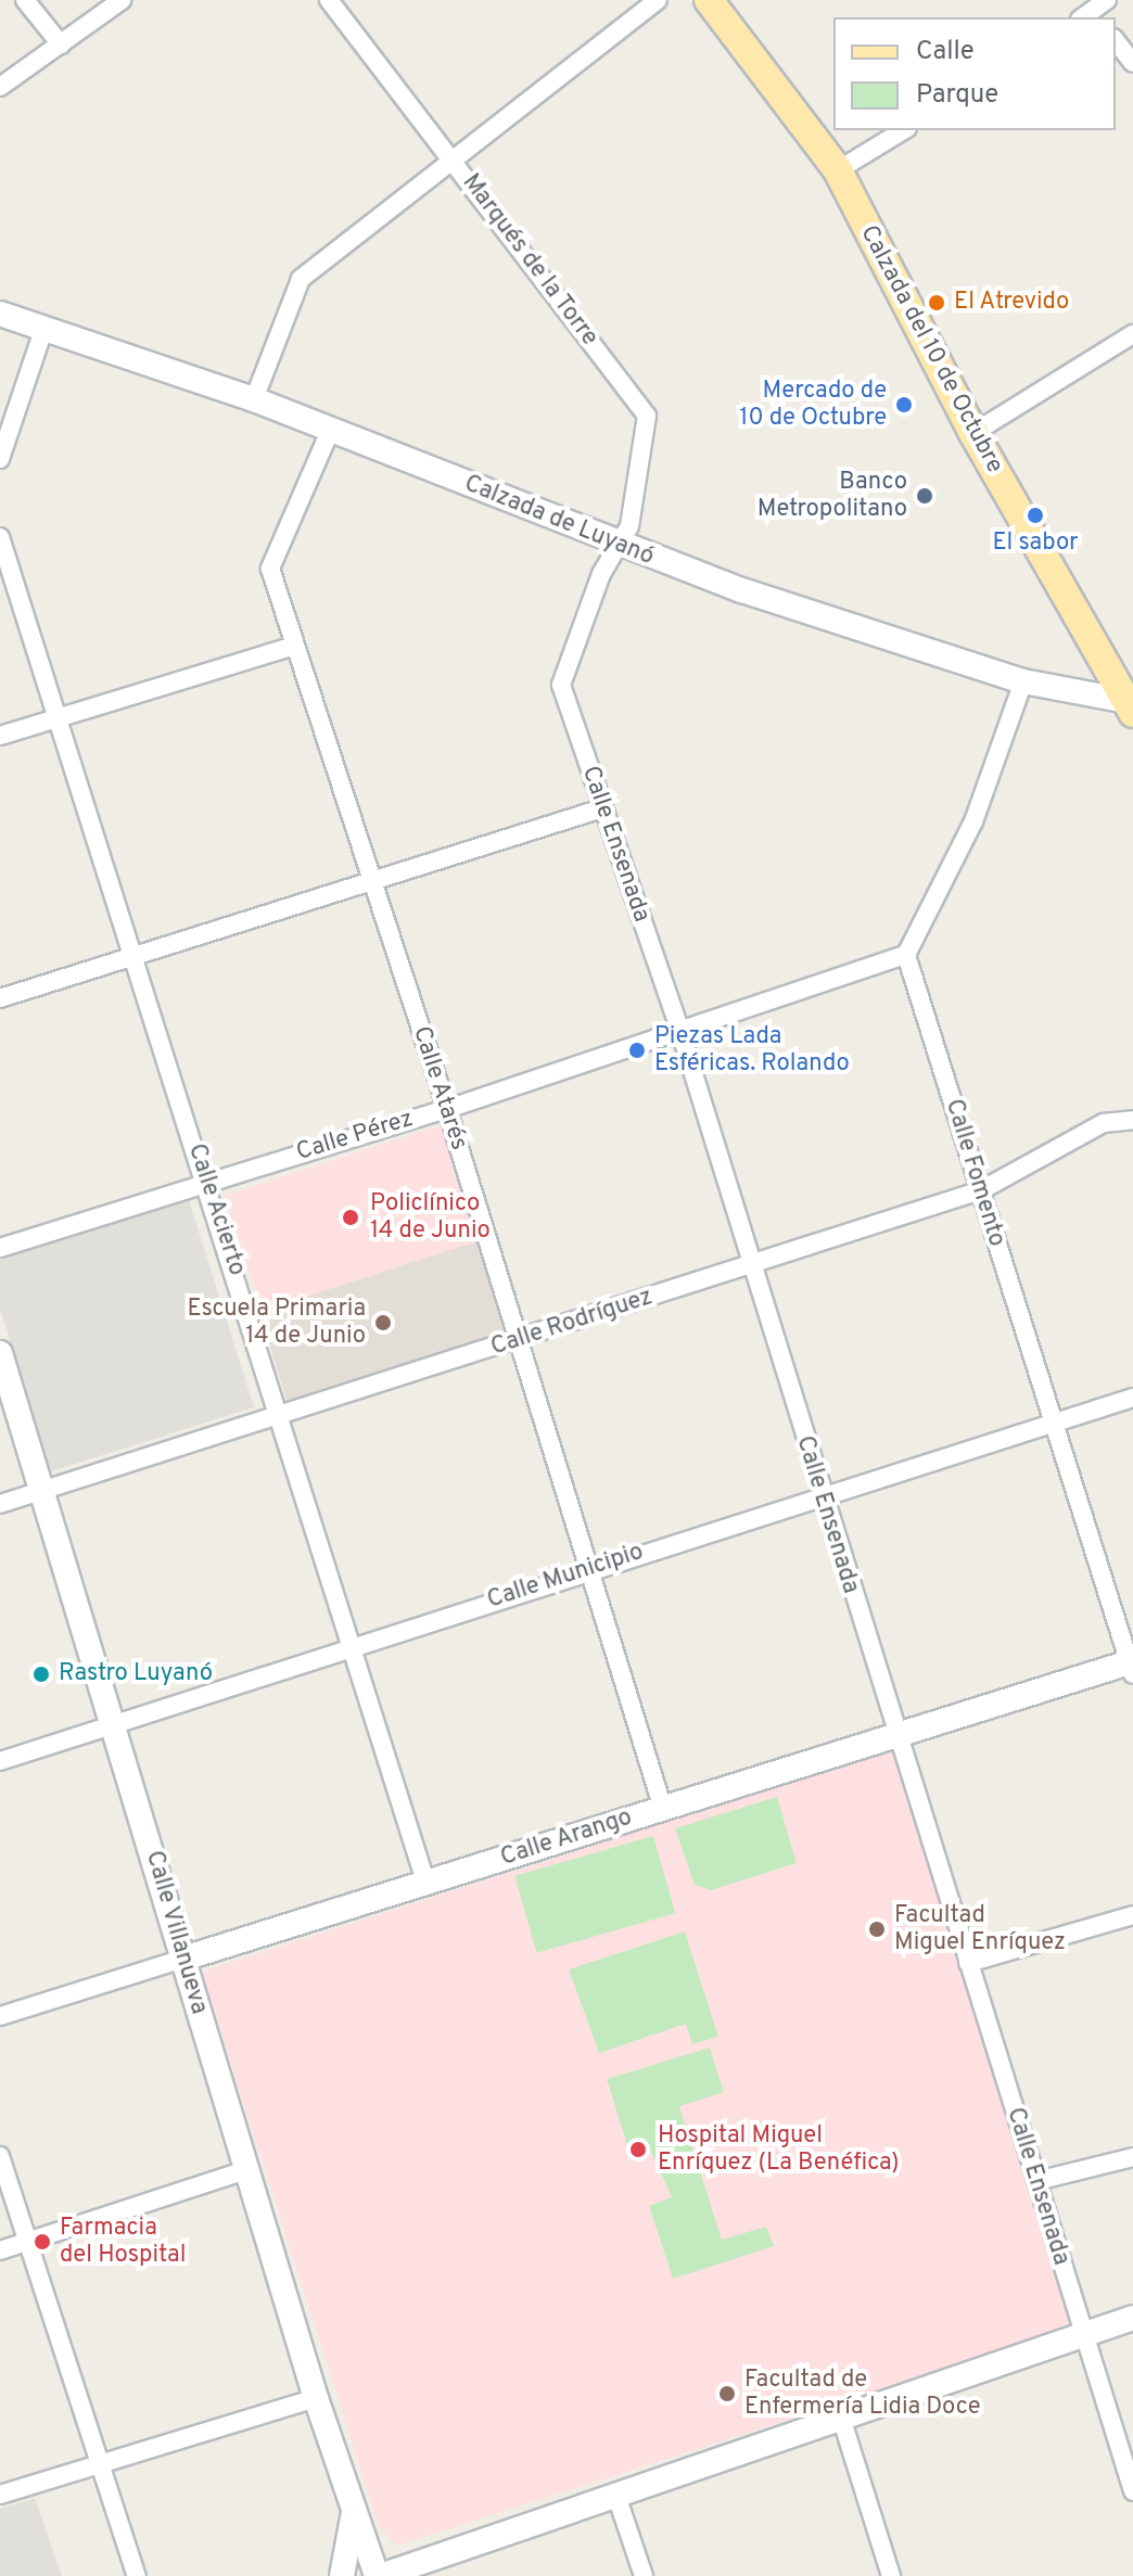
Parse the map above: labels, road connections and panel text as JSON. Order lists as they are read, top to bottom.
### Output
{
  "streets": {
    "main road": ["Calzada del 10 de Octubre"],
    "street": [
      "Marqués de la Torre",
      "Calzada de Luyanó",
      "Calle Ensenada",
      "Calle Atarés",
      "Calle Pérez",
      "Calle Fomento",
      "Calle Acierto",
      "Calle Rodríguez",
      "Calle Municipio",
      "Calle Arango",
      "Calle Villanueva"
    ]
  },
  "crossings": [
    ["Marqués de la Torre", "Calzada de Luyanó"],
    ["Marqués de la Torre", "Calle Ensenada"],
    ["Calzada del 10 de Octubre", "Calzada de Luyanó"],
    ["Calzada de Luyanó", "Calle Ensenada"],
    ["Calzada de Luyanó", "Calle Atarés"],
    ["Calle Ensenada", "Calle Pérez"],
    ["Calle Ensenada", "Calle Rodríguez"],
    ["Calle Ensenada", "Calle Municipio"],
    ["Calle Ensenada", "Calle Arango"],
    ["Calle Atarés", "Calle Pérez"],
    ["Calle Atarés", "Calle Rodríguez"],
    ["Calle Atarés", "Calle Municipio"],
    ["Calle Atarés", "Calle Arango"],
    ["Calle Pérez", "Calle Fomento"],
    ["Calle Pérez", "Calle Acierto"],
    ["Calle Fomento", "Calle Rodríguez"],
    ["Calle Fomento", "Calle Municipio"],
    ["Calle Fomento", "Calle Arango"],
    ["Calle Acierto", "Calle Rodríguez"],
    ["Calle Acierto", "Calle Municipio"],
    ["Calle Acierto", "Calle Arango"],
    ["Calle Rodríguez", "Calle Villanueva"],
    ["Calle Municipio", "Calle Villanueva"],
    ["Calle Arango", "Calle Villanueva"]
  ],
  "places": [
    "El Atrevido",
    "Mercado de 10 de Octubre",
    "Banco Metropolitano",
    "El sabor",
    "Piezas Lada Esféricas. Rolando",
    "Policlínico 14 de Junio",
    "Escuela Primaria 14 de Junio",
    "Rastro Luyanó",
    "Facultad Miguel Enríquez",
    "Hospital Miguel Enríquez (La Benéfica)",
    "Farmacia del Hospital",
    "Facultad de Enfermería Lidia Doce"
  ],
  "legend": ["Calle", "Parque"]
}
